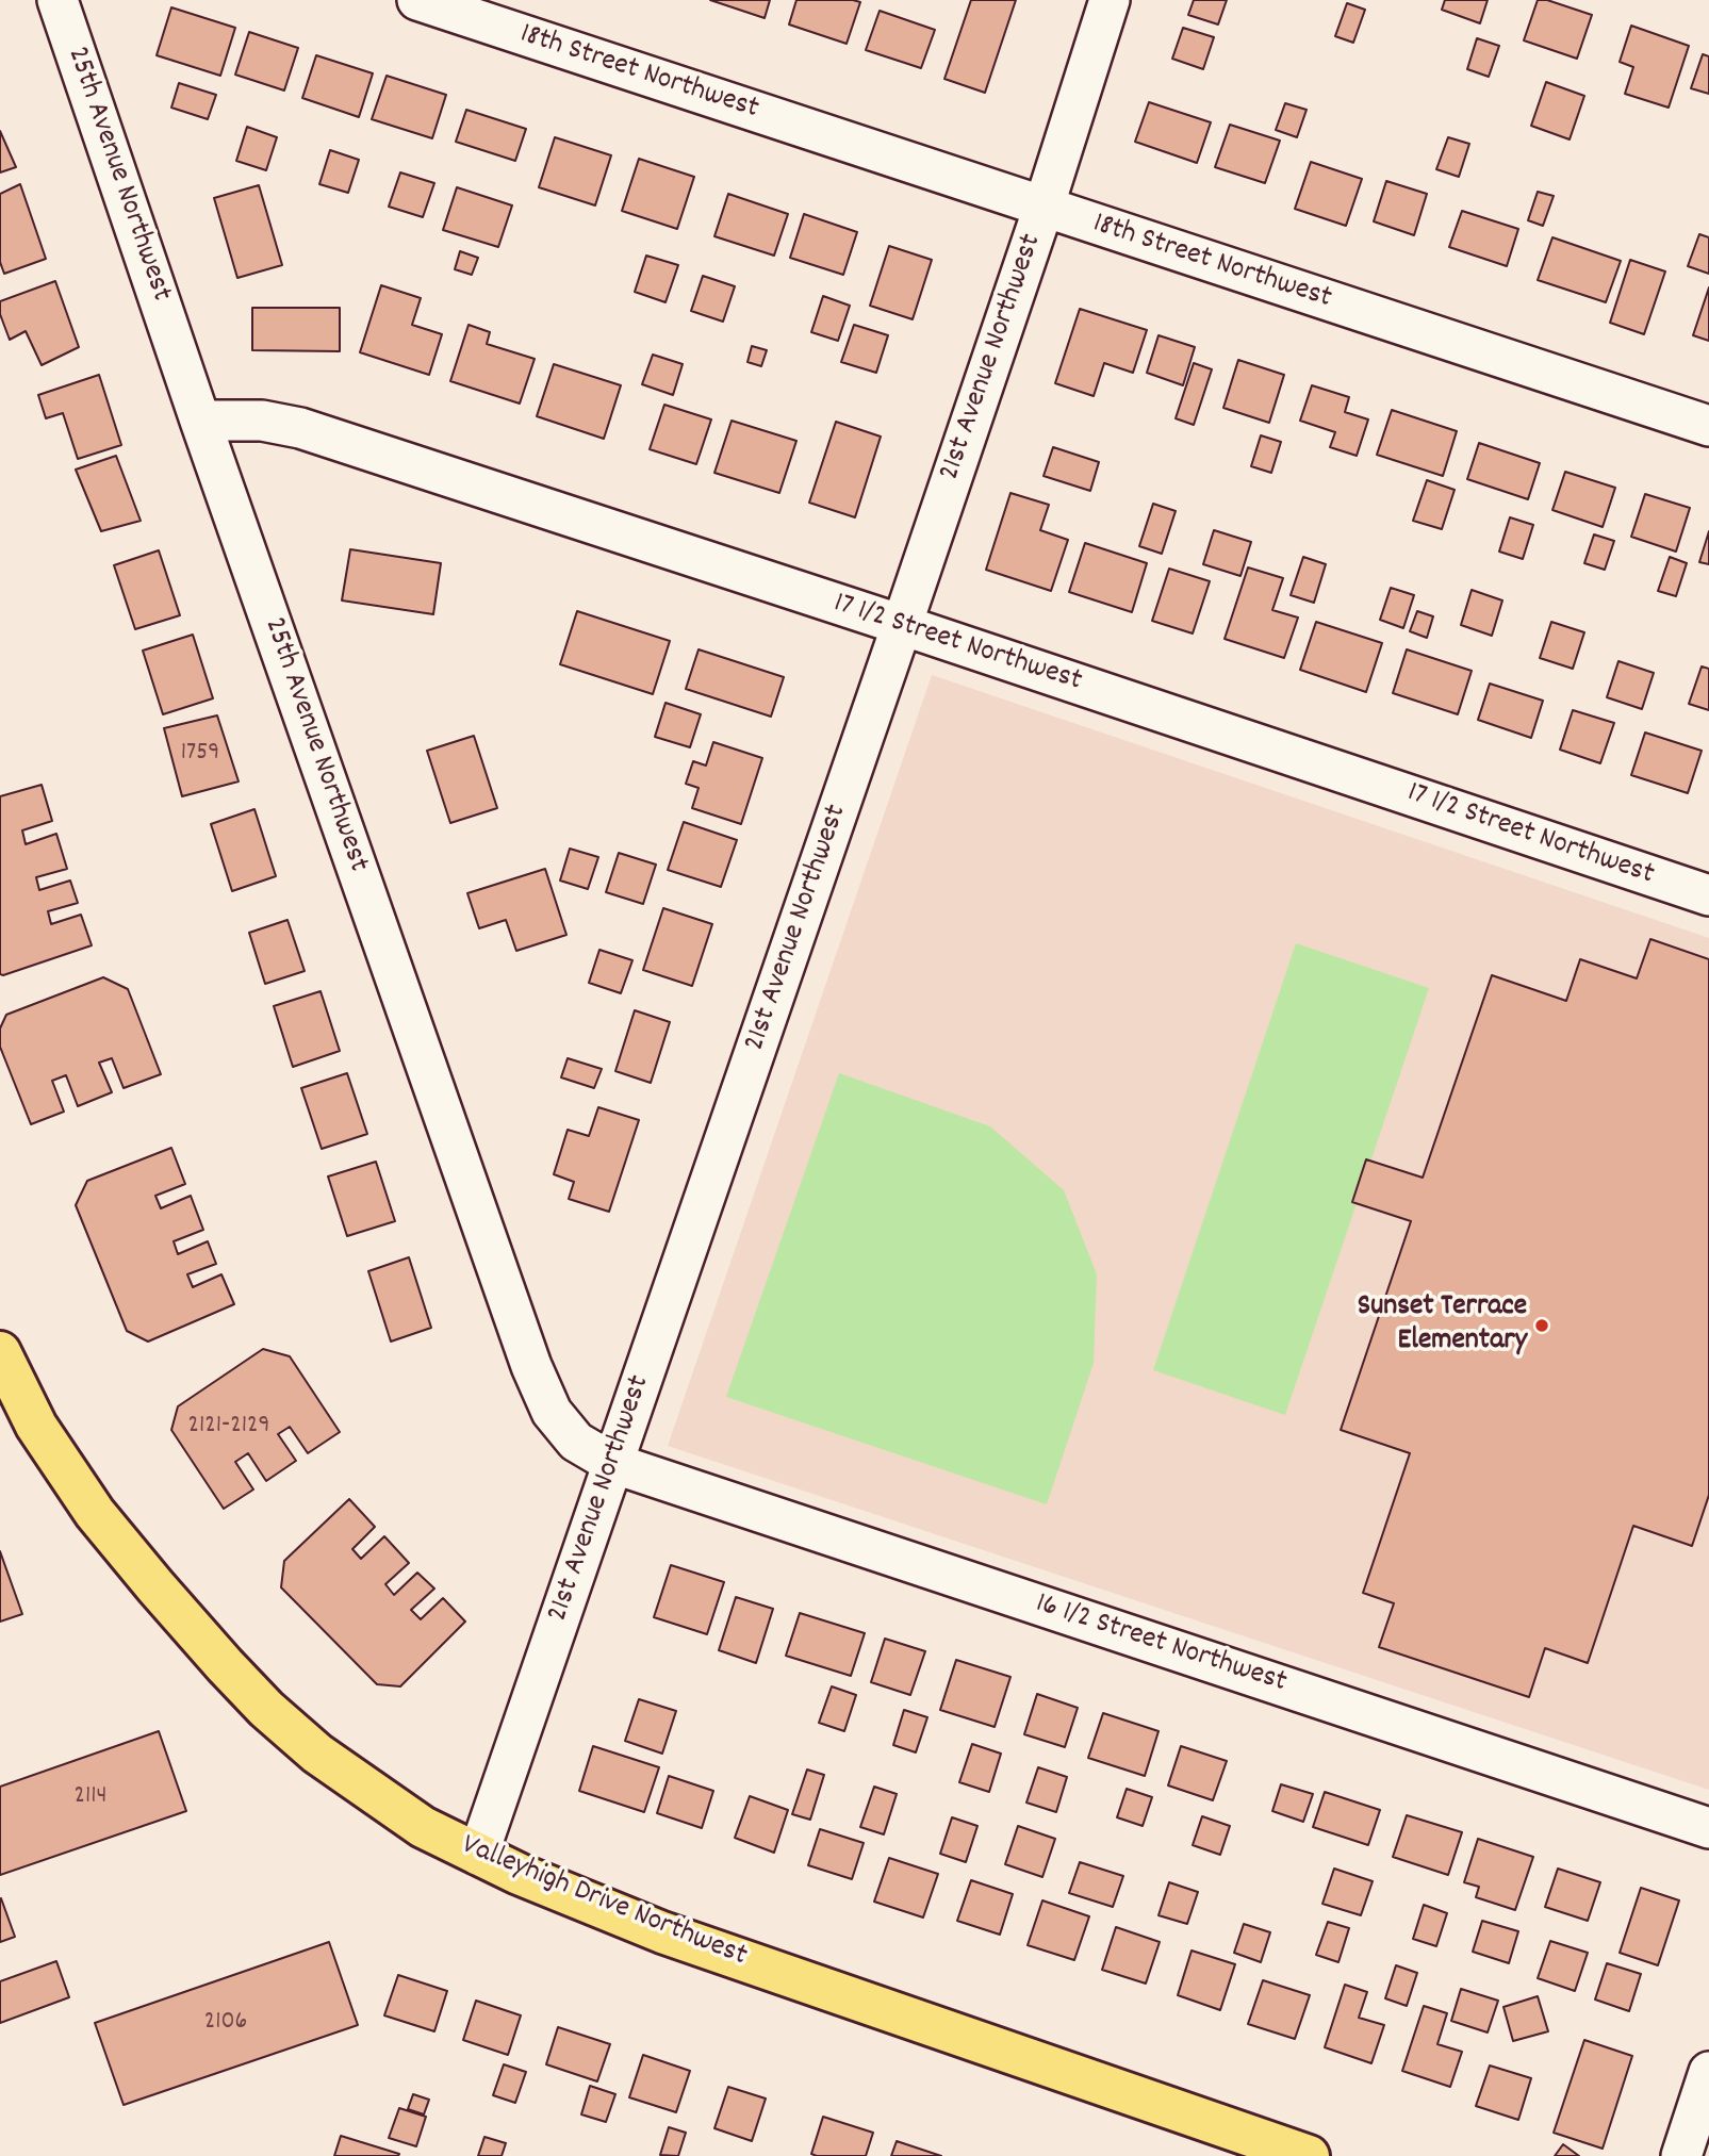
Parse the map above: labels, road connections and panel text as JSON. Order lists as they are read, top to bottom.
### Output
{
  "streets": {
    "main road": ["Valleyhigh Drive Northwest"],
    "street": [
      "18th Street Northwest",
      "25th Avenue Northwest",
      "21st Avenue Northwest",
      "17 1/2 Street Northwest",
      "16 1/2 Street Northwest"
    ]
  },
  "crossings": [
    ["18th Street Northwest", "21st Avenue Northwest"],
    ["25th Avenue Northwest", "21st Avenue Northwest"],
    ["25th Avenue Northwest", "17 1/2 Street Northwest"],
    ["25th Avenue Northwest", "16 1/2 Street Northwest"],
    ["21st Avenue Northwest", "17 1/2 Street Northwest"],
    ["21st Avenue Northwest", "16 1/2 Street Northwest"],
    ["21st Avenue Northwest", "Valleyhigh Drive Northwest"]
  ],
  "places": ["Sunset Terrace Elementary"],
  "house_numbers": [
    "1759",
    "2121-2129",
    "2114",
    "2106"
  ]
}
